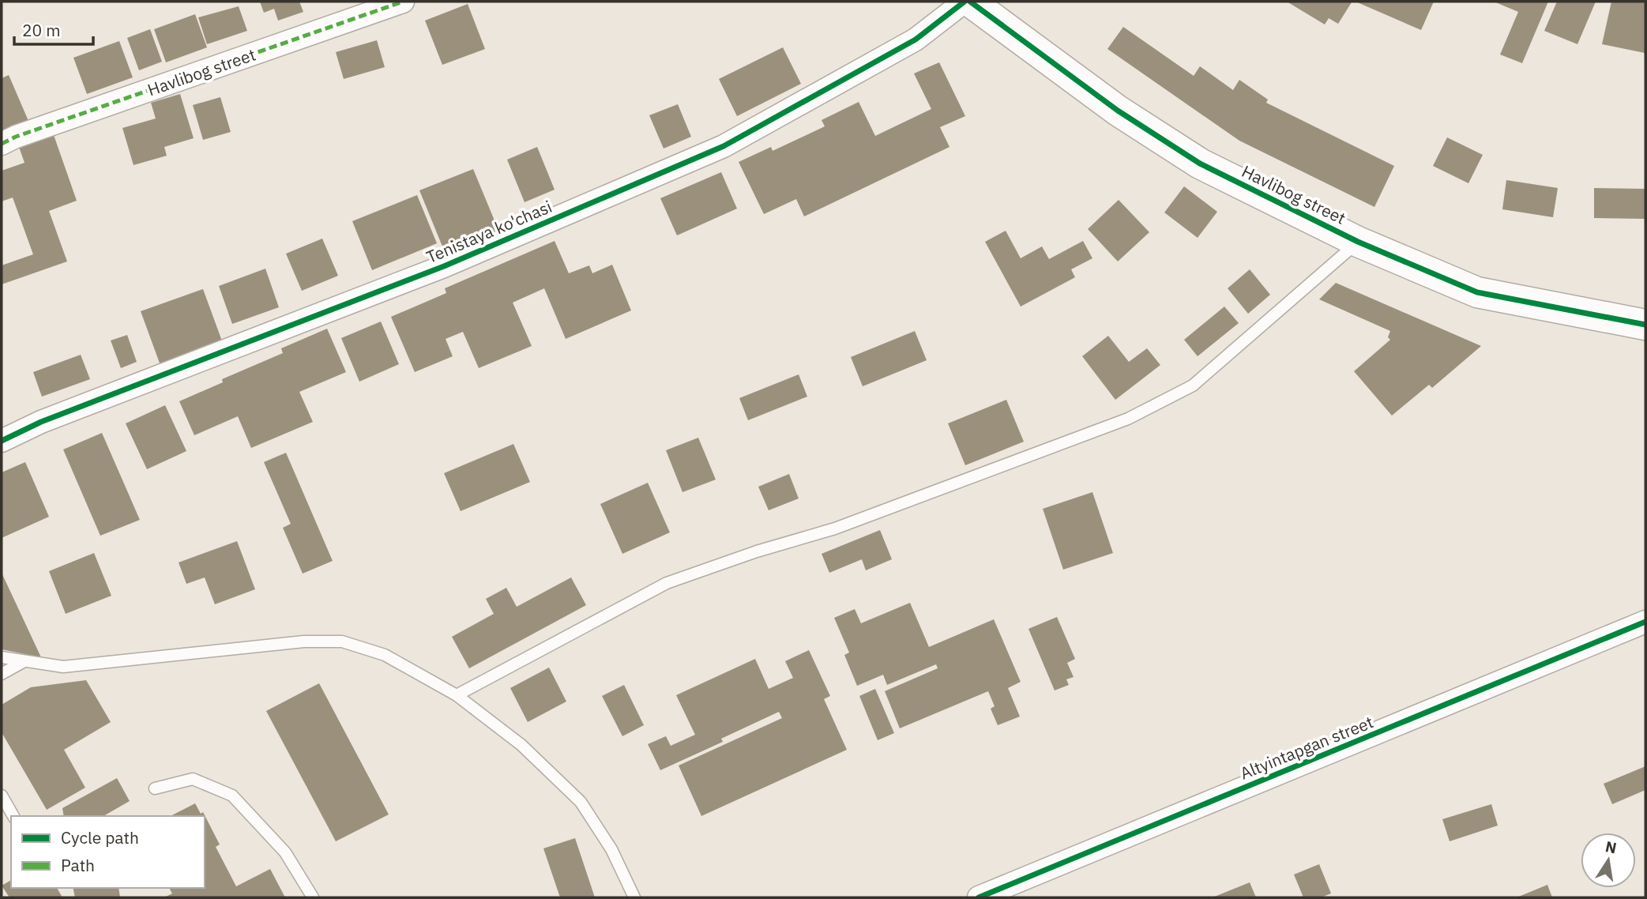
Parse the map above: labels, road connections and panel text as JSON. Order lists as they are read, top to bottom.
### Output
{
  "streets": {
    "street": ["Hаvlibog street", "Tenistaya ko'chasi", "Altyintapgan street"]
  },
  "legend": ["Cycle path", "Path"],
  "scale_bar": "20 m",
  "north": "top"
}
